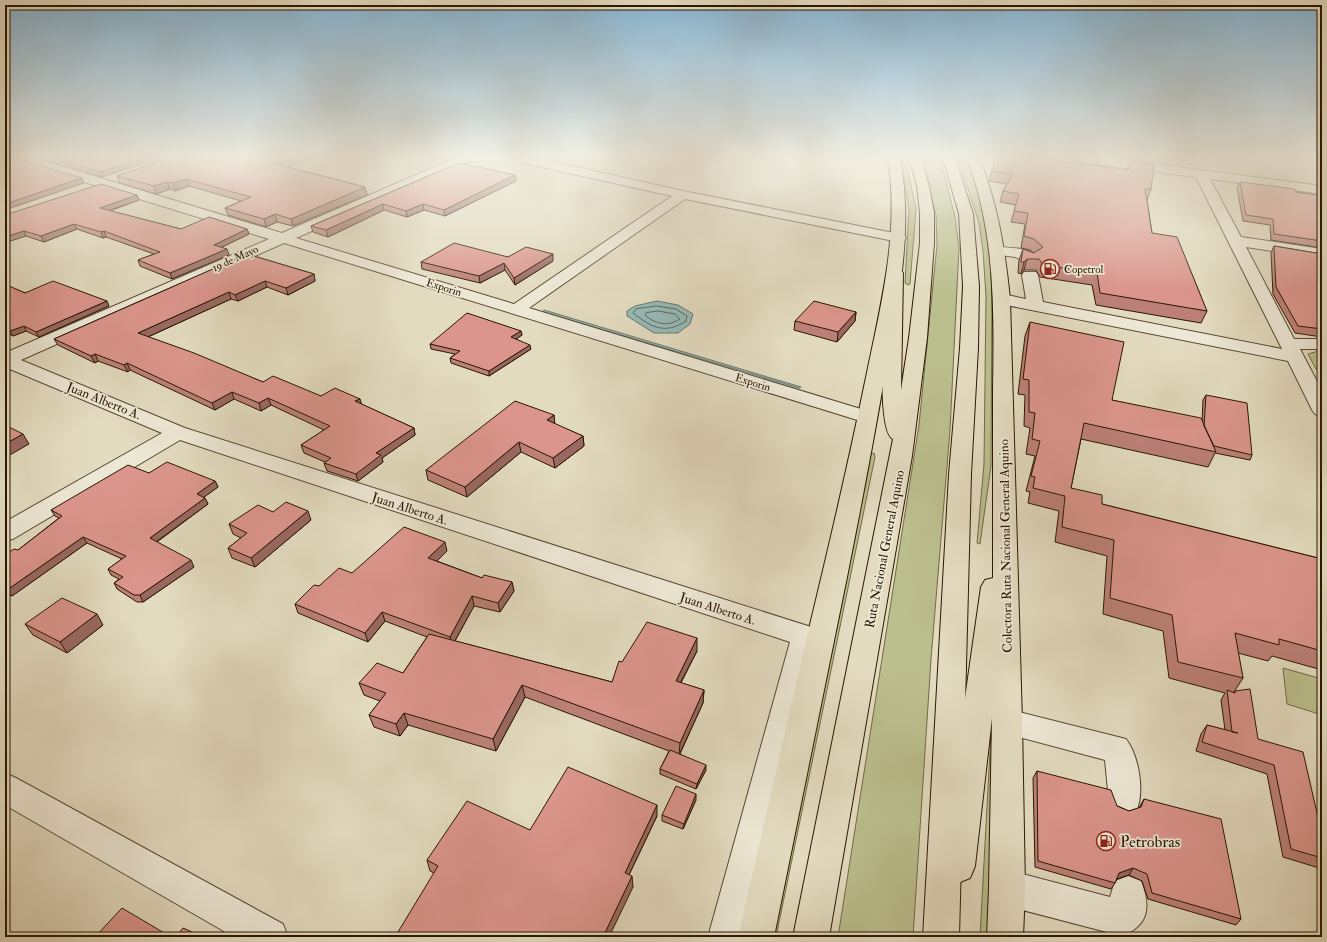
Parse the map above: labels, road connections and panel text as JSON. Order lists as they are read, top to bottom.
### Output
{
  "streets": {
    "main road": ["Colectora Ruta Nacional General Aquino", "Ruta Nacional General Aquino"],
    "street": ["19 de Mayo", "Exporin", "Juan Alberto A."]
  },
  "crossings": [
    ["19 de Mayo", "Exporin"],
    ["19 de Mayo", "Juan Alberto A."]
  ],
  "places": {
    "fuel station": ["Copetrol", "Petrobras"]
  }
}
